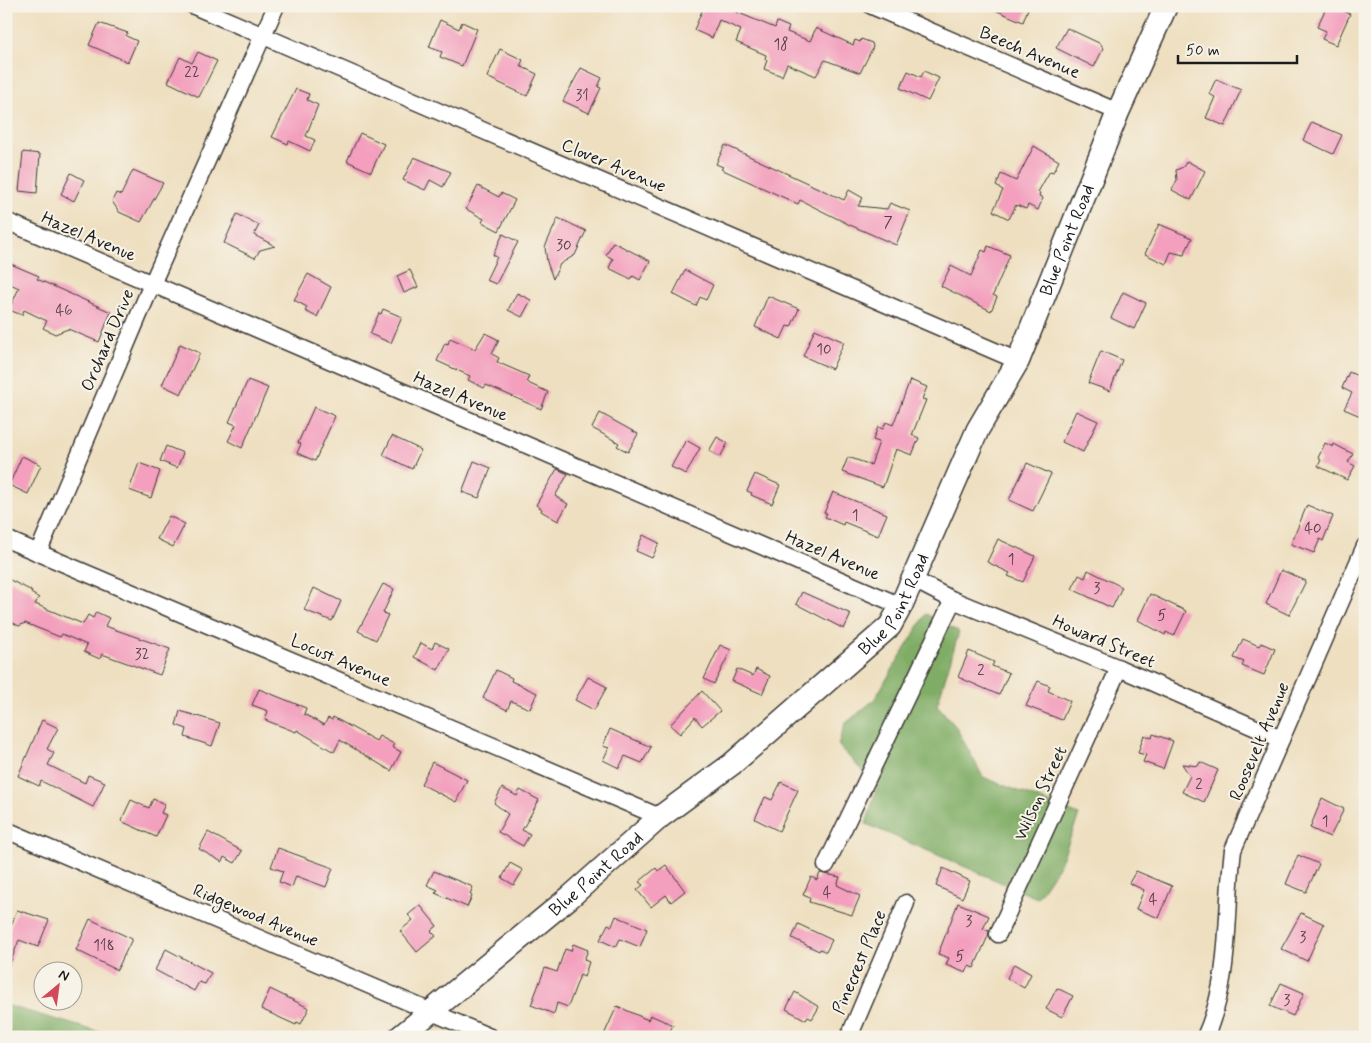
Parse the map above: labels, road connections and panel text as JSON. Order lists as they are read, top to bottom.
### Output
{
  "streets": {
    "street": [
      "Beech Avenue",
      "Clover Avenue",
      "Hazel Avenue",
      "Blue Point Road",
      "Orchard Drive",
      "Howard Street",
      "Locust Avenue",
      "Roosevelt Avenue",
      "Wilson Street",
      "Ridgewood Avenue",
      "Pinecrest Place"
    ]
  },
  "crossings": [
    ["Beech Avenue", "Blue Point Road"],
    ["Clover Avenue", "Blue Point Road"],
    ["Clover Avenue", "Orchard Drive"],
    ["Hazel Avenue", "Blue Point Road"],
    ["Hazel Avenue", "Orchard Drive"],
    ["Blue Point Road", "Howard Street"],
    ["Blue Point Road", "Locust Avenue"],
    ["Blue Point Road", "Ridgewood Avenue"],
    ["Orchard Drive", "Locust Avenue"],
    ["Howard Street", "Roosevelt Avenue"],
    ["Howard Street", "Wilson Street"]
  ],
  "house_numbers": [
    "18",
    "22",
    "31",
    "7",
    "30",
    "46",
    "10",
    "1",
    "40",
    "1",
    "3",
    "5",
    "32",
    "2",
    "2",
    "1",
    "4",
    "4",
    "3",
    "3",
    "118",
    "5",
    "3"
  ],
  "scale_bar": "50 m",
  "north": "top right"
}
